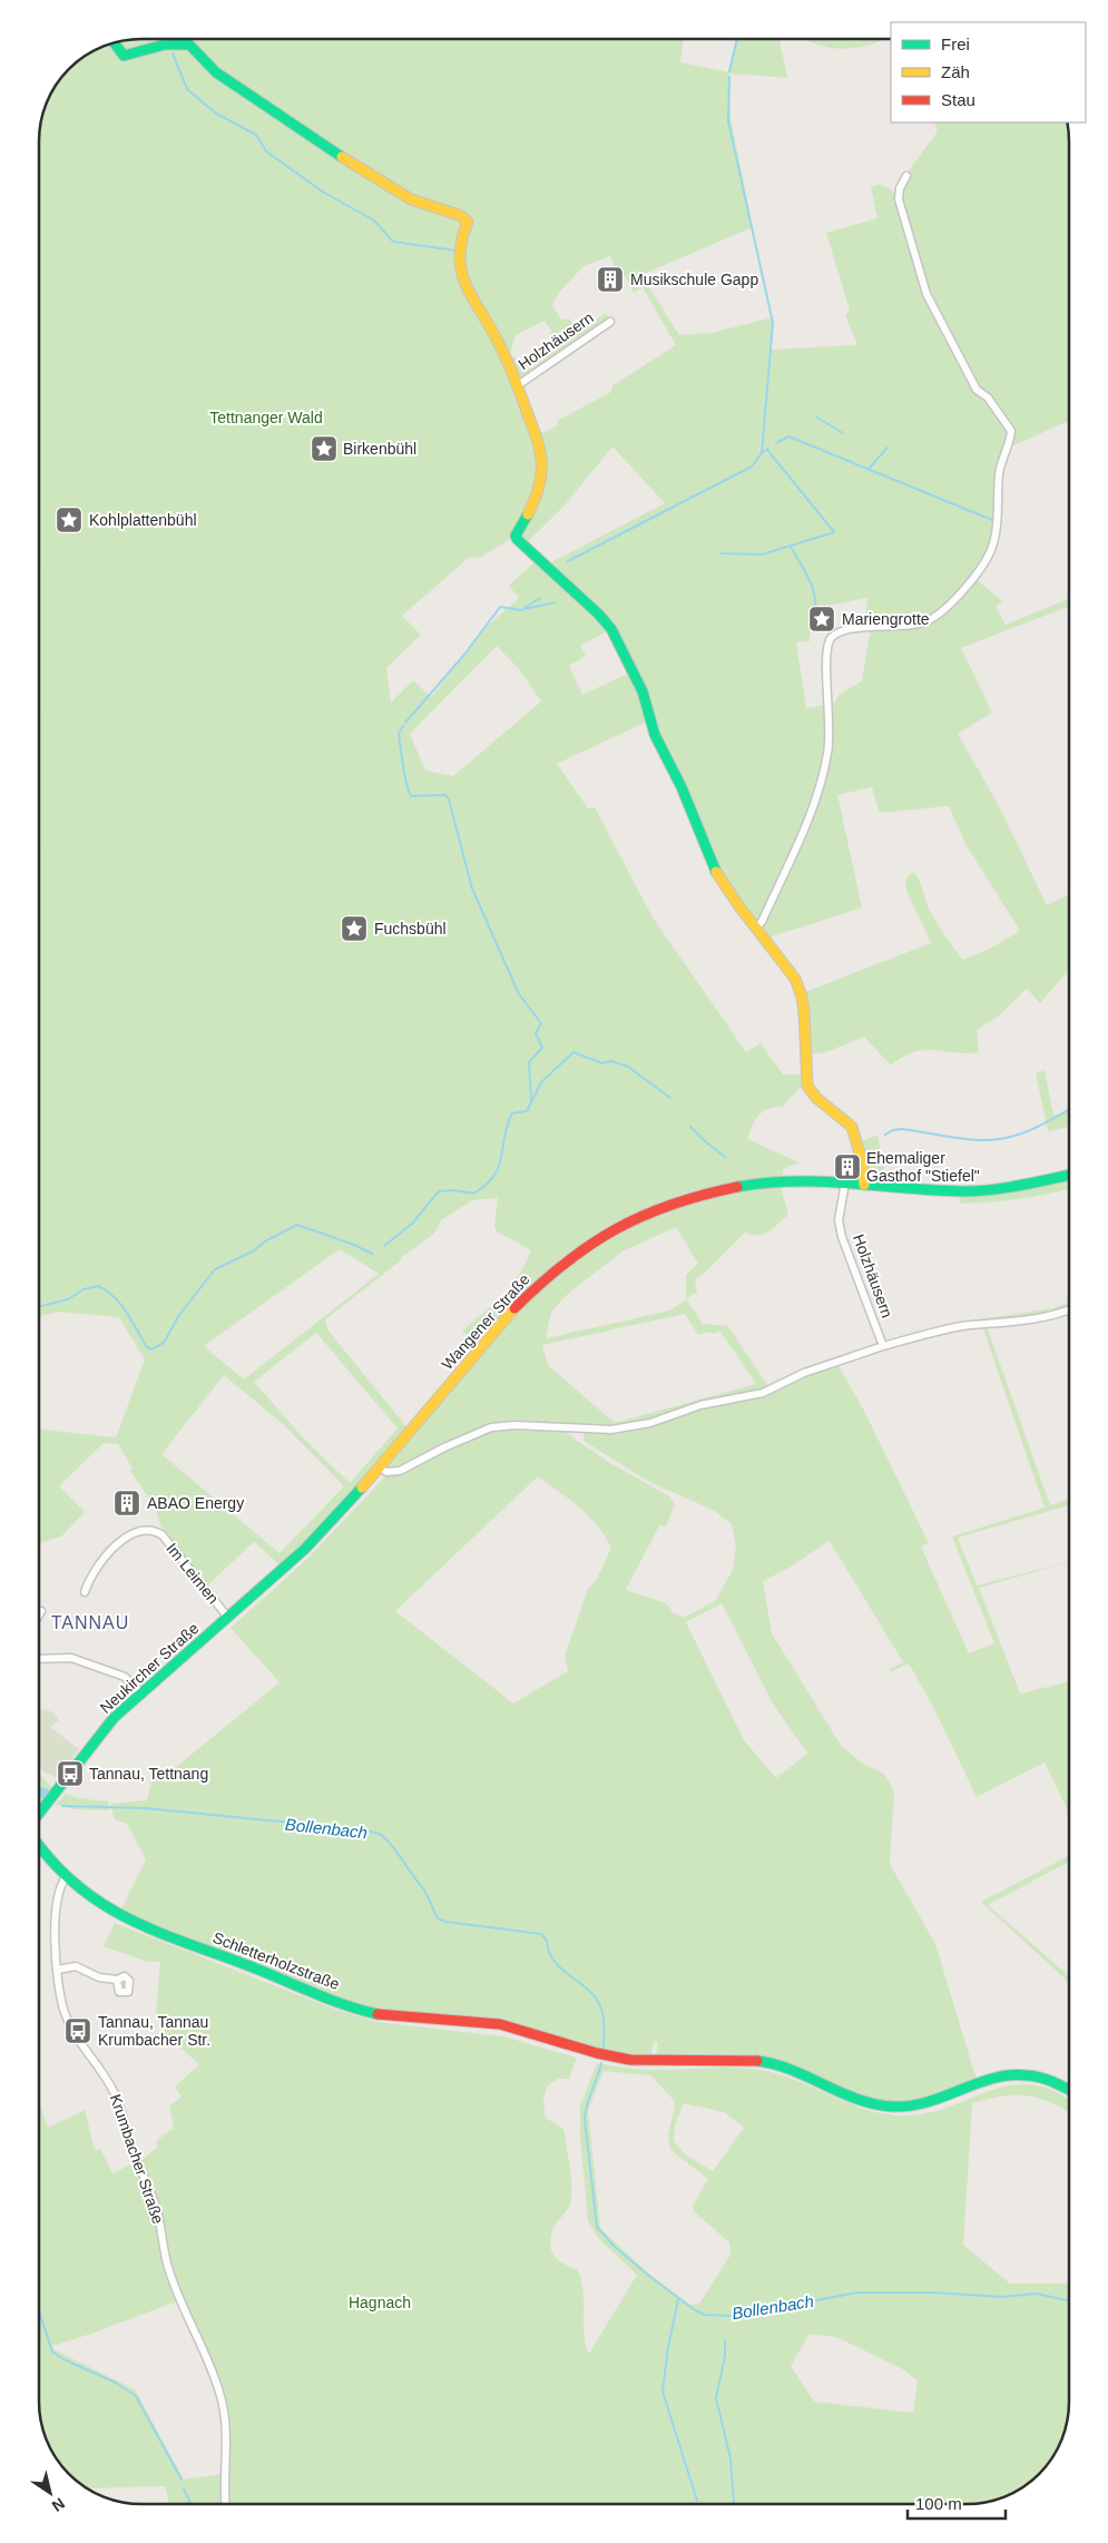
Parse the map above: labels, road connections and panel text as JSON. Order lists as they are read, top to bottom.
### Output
{
  "streets": {
    "street": [
      "Holzhäusern",
      "Wangener Straße",
      "Im Leimen",
      "Neukircher Straße",
      "Schletterholzstraße",
      "Krumbacher Straße"
    ]
  },
  "crossings": [
    ["Holzhäusern", "Wangener Straße"],
    ["Wangener Straße", "Neukircher Straße"],
    ["Im Leimen", "Neukircher Straße"],
    ["Schletterholzstraße", "Krumbacher Straße"]
  ],
  "districts": ["TANNAU"],
  "water": ["Bollenbach"],
  "parks": ["Tettnanger Wald", "Hagnach"],
  "places": {
    "building": ["Musikschule Gapp", "Ehemaliger Gasthof \"Stiefel\"", "ABAO Energy"],
    "place": [
      "Birkenbühl",
      "Kohlplattenbühl",
      "Mariengrotte",
      "Fuchsbühl"
    ],
    "bus stop": ["Tannau, Tettnang", "Tannau, Tannau Krumbacher Str."]
  },
  "legend": ["Frei", "Zäh", "Stau"],
  "scale_bar": "100 m",
  "north": "bottom right"
}
